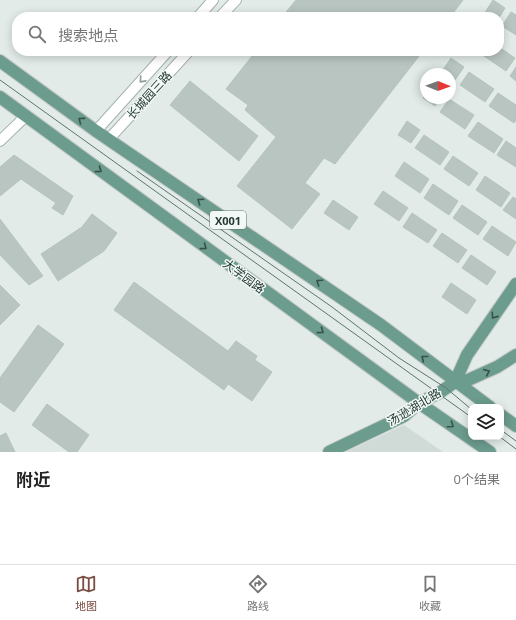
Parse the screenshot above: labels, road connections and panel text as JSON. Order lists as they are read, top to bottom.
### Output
{
  "streets": {
    "main road": ["X001", "大学园路", "汤逊湖北路"],
    "street": ["长城园三路"]
  },
  "crossings": [
    ["长城园三路", "X001"],
    ["X001", "汤逊湖北路"],
    ["大学园路", "汤逊湖北路"]
  ],
  "north": "right",
  "page": {
    "search": "搜索地点",
    "heading": ["附近", "0个结果"],
    "nav": ["地图", "路线", "收藏"]
  }
}
